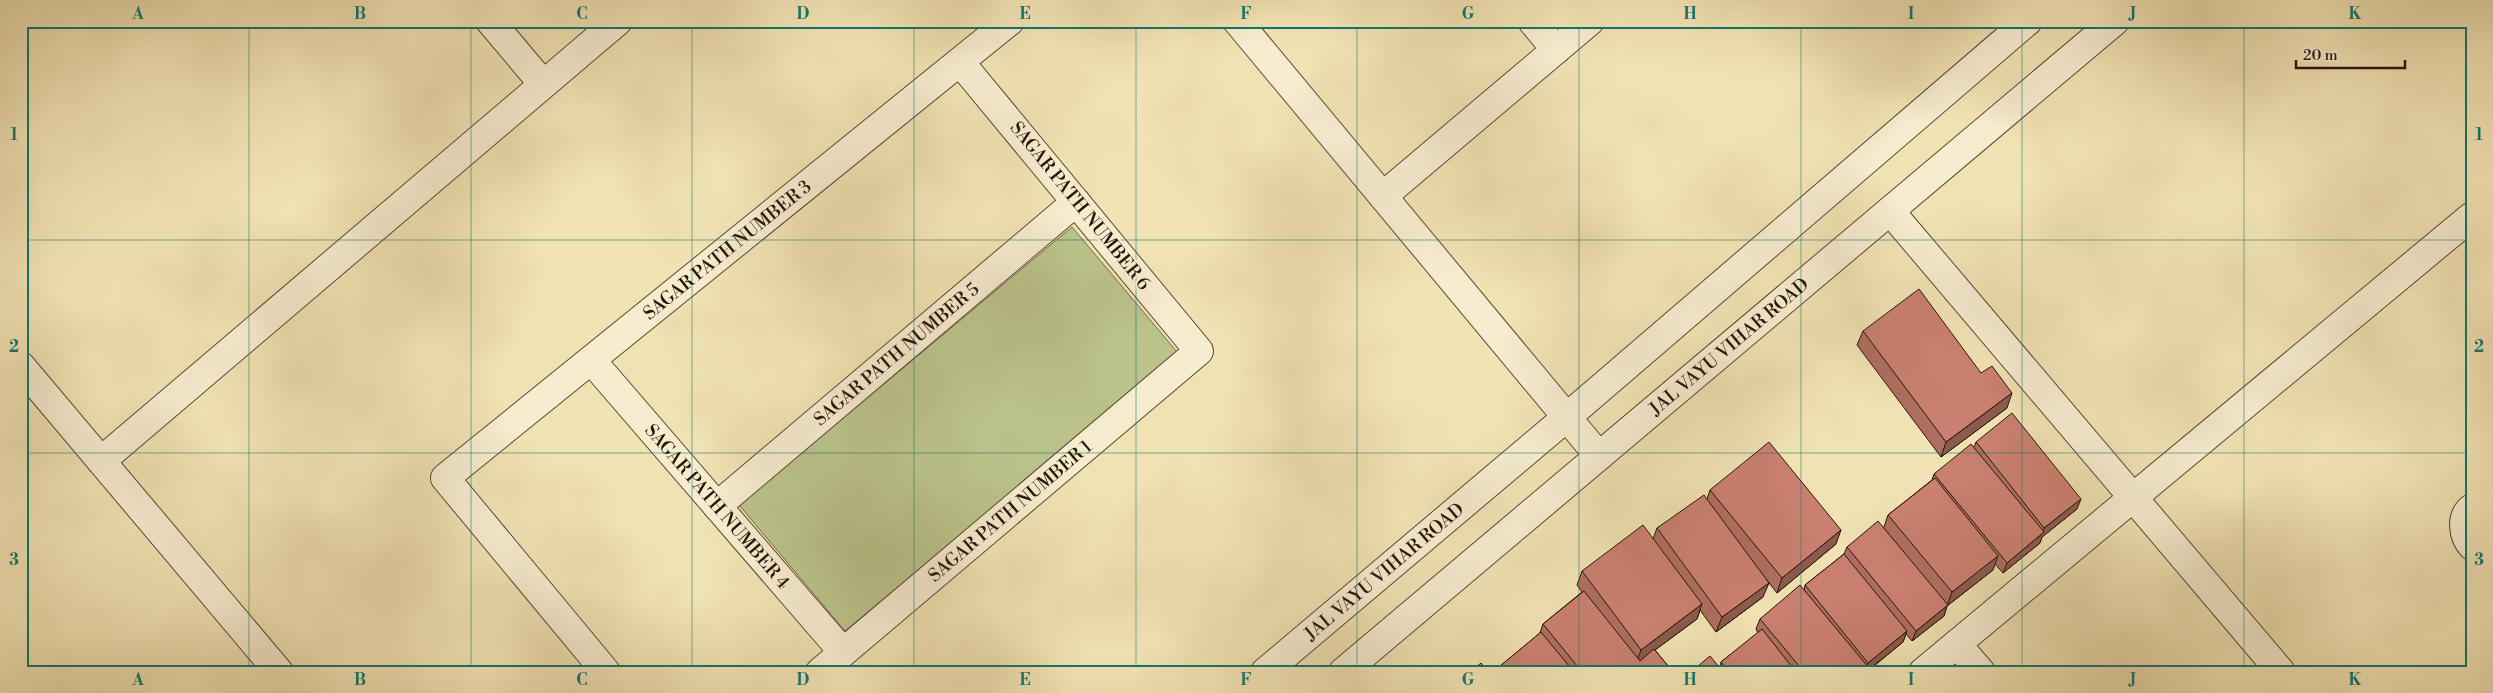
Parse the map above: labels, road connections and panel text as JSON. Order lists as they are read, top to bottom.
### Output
{
  "streets": {
    "street": [
      "SAGAR PATH NUMBER 6",
      "SAGAR PATH NUMBER 3",
      "JAL VAYU VIHAR ROAD",
      "SAGAR PATH NUMBER 5",
      "SAGAR PATH NUMBER 4",
      "SAGAR PATH NUMBER 1"
    ]
  },
  "crossings": [
    ["SAGAR PATH NUMBER 6", "SAGAR PATH NUMBER 3"],
    ["SAGAR PATH NUMBER 6", "SAGAR PATH NUMBER 5"],
    ["SAGAR PATH NUMBER 6", "SAGAR PATH NUMBER 1"],
    ["SAGAR PATH NUMBER 3", "SAGAR PATH NUMBER 4"],
    ["SAGAR PATH NUMBER 5", "SAGAR PATH NUMBER 4"],
    ["SAGAR PATH NUMBER 4", "SAGAR PATH NUMBER 1"]
  ],
  "scale_bar": "20 m",
  "grid": {
    "columns": [
      "A",
      "B",
      "C",
      "D",
      "E",
      "F",
      "G",
      "H",
      "I",
      "J",
      "K"
    ],
    "rows": ["1", "2", "3"]
  }
}
